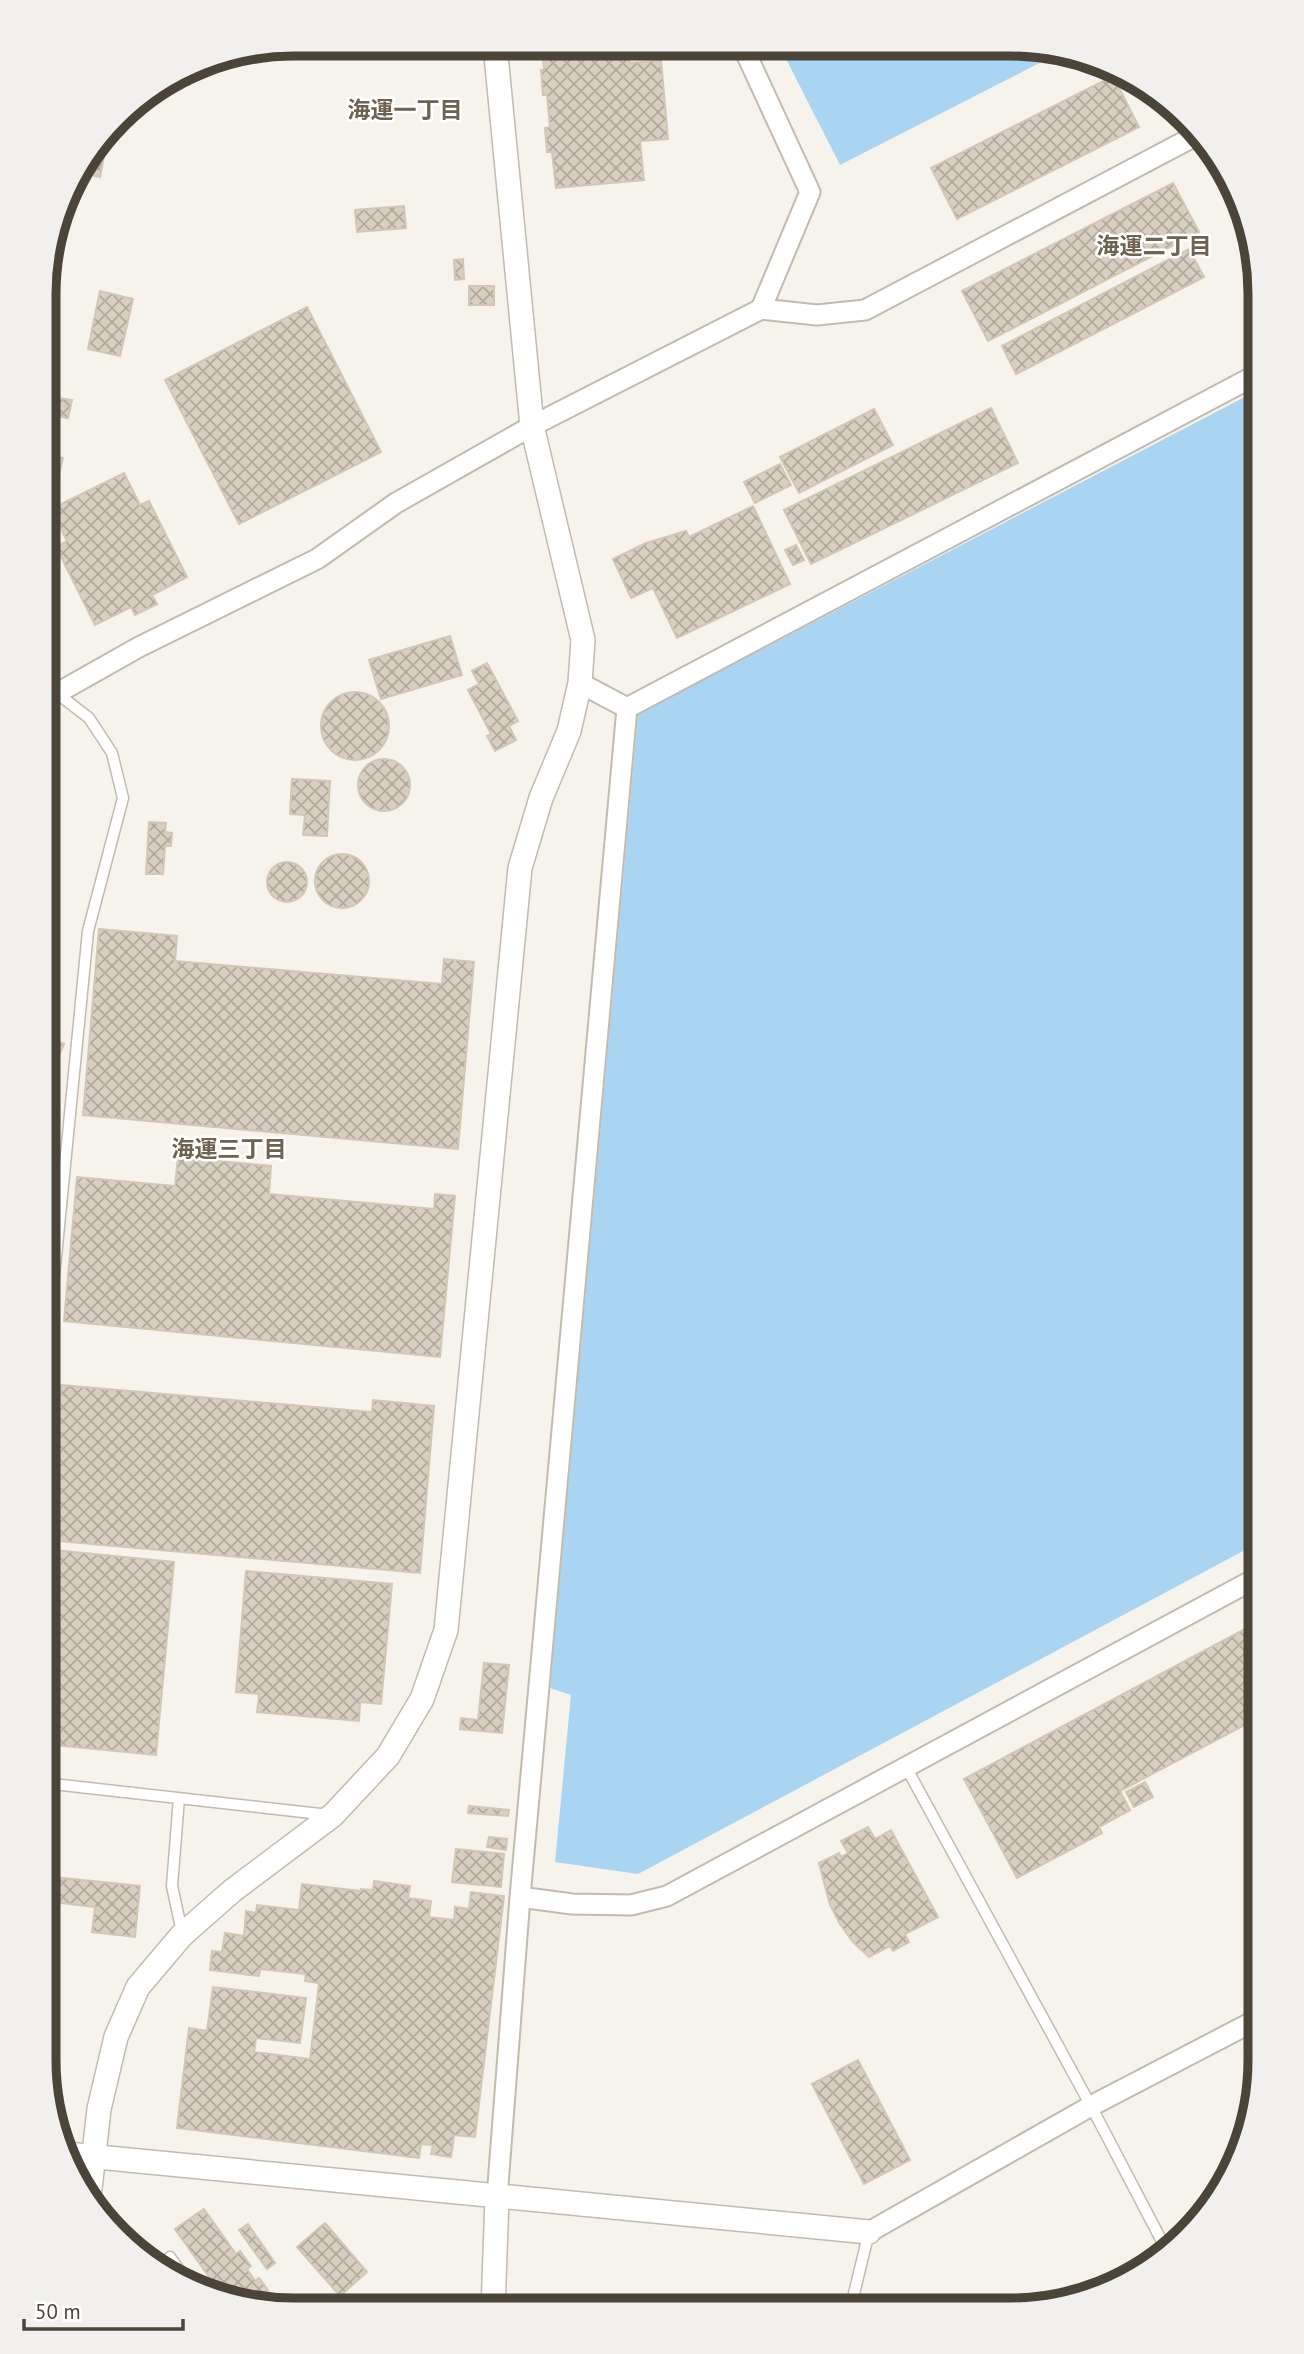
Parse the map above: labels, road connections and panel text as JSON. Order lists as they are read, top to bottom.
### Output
{
  "districts": ["海運一丁目", "海運二丁目", "海運三丁目"],
  "scale_bar": "50 m"
}
